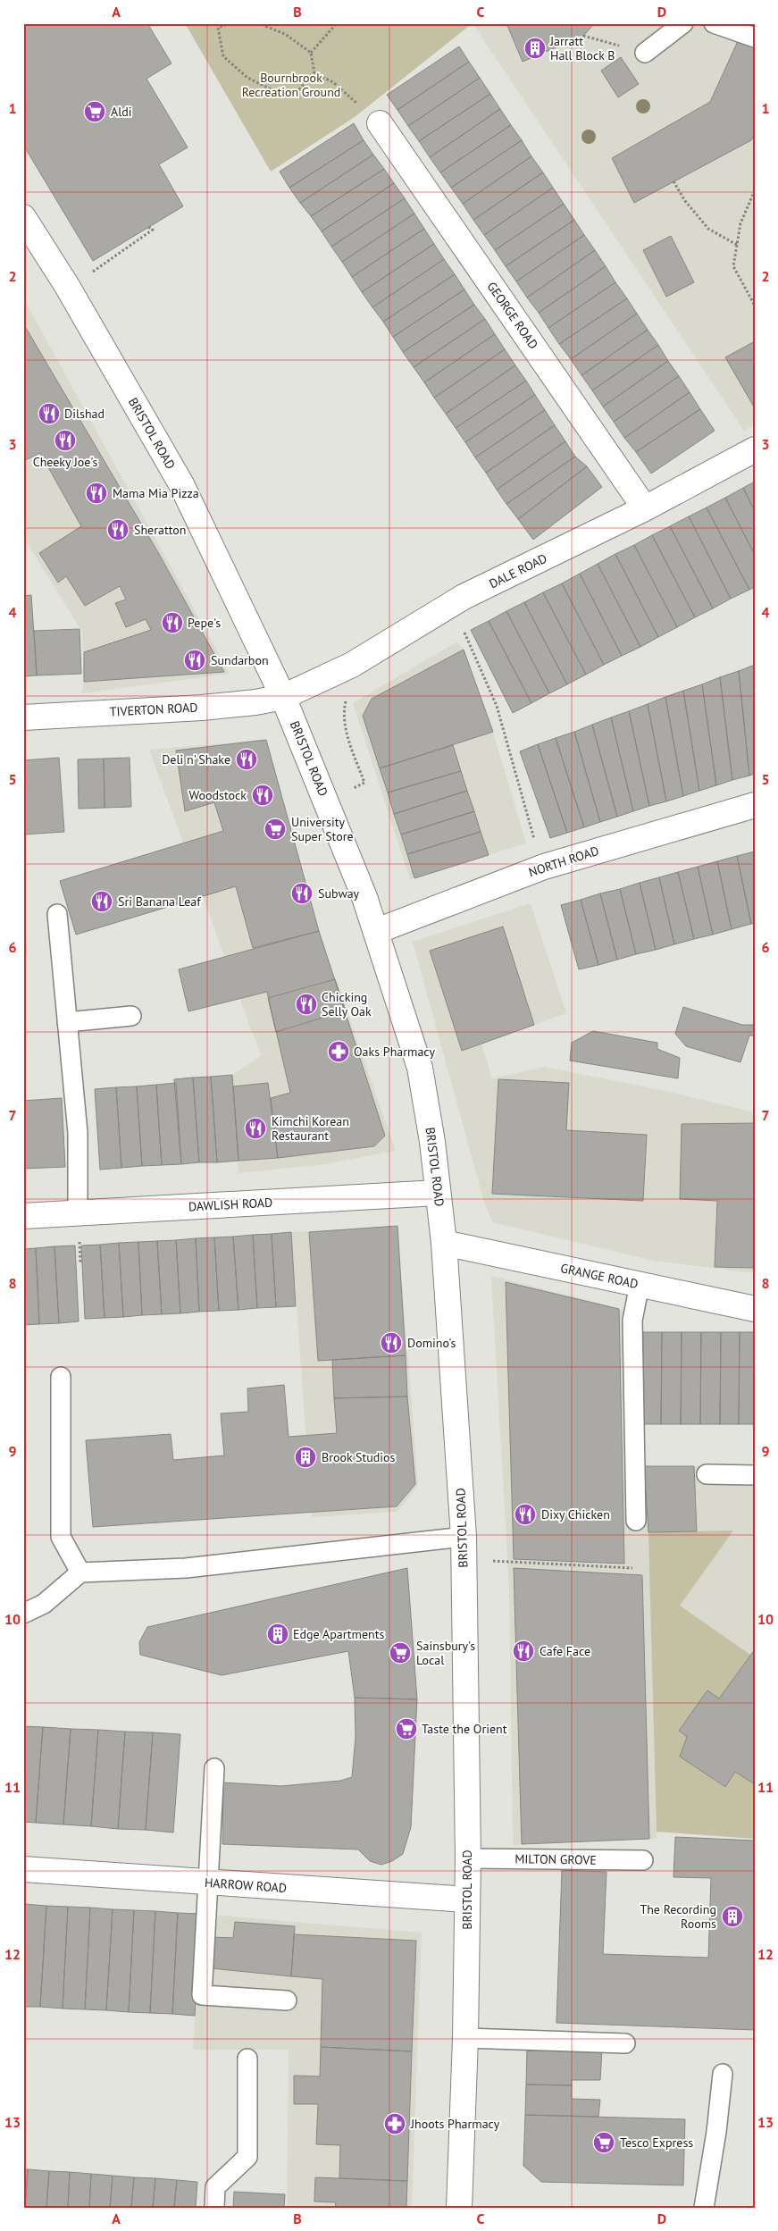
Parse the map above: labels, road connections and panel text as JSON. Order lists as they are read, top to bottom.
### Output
{
  "streets": {
    "street": [
      "GEORGE ROAD",
      "BRISTOL ROAD",
      "DALE ROAD",
      "TIVERTON ROAD",
      "NORTH ROAD",
      "DAWLISH ROAD",
      "GRANGE ROAD",
      "HARROW ROAD"
    ],
    "lane": ["MILTON GROVE"]
  },
  "crossings": [
    ["GEORGE ROAD", "DALE ROAD"],
    ["BRISTOL ROAD", "DALE ROAD"],
    ["BRISTOL ROAD", "TIVERTON ROAD"],
    ["BRISTOL ROAD", "NORTH ROAD"],
    ["BRISTOL ROAD", "DAWLISH ROAD"],
    ["BRISTOL ROAD", "GRANGE ROAD"],
    ["BRISTOL ROAD", "MILTON GROVE"],
    ["BRISTOL ROAD", "HARROW ROAD"],
    ["DALE ROAD", "TIVERTON ROAD"]
  ],
  "parks": ["Bournbrook Recreation Ground"],
  "places": {
    "building": [
      "Jarratt Hall Block B",
      "Brook Studios",
      "Edge Apartments",
      "The Recording Rooms"
    ],
    "supermarket": [
      "Aldi",
      "University Super Store",
      "Sainsbury's Local",
      "Taste the Orient",
      "Tesco Express"
    ],
    "restaurant": [
      "Dilshad",
      "Cheeky Joe's",
      "Mama Mia Pizza",
      "Sheratton",
      "Pepe's",
      "Sundarbon",
      "Deli n' Shake",
      "Woodstock",
      "Subway",
      "Sri Banana Leaf",
      "Chicking Selly Oak",
      "Kimchi Korean Restaurant",
      "Domino's",
      "Dixy Chicken",
      "Cafe Face"
    ],
    "pharmacy": ["Oaks Pharmacy", "Jhoots Pharmacy"]
  },
  "grid": {
    "columns": [
      "A",
      "B",
      "C",
      "D"
    ],
    "rows": [
      "1",
      "2",
      "3",
      "4",
      "5",
      "6",
      "7",
      "8",
      "9",
      "10",
      "11",
      "12",
      "13"
    ]
  }
}
